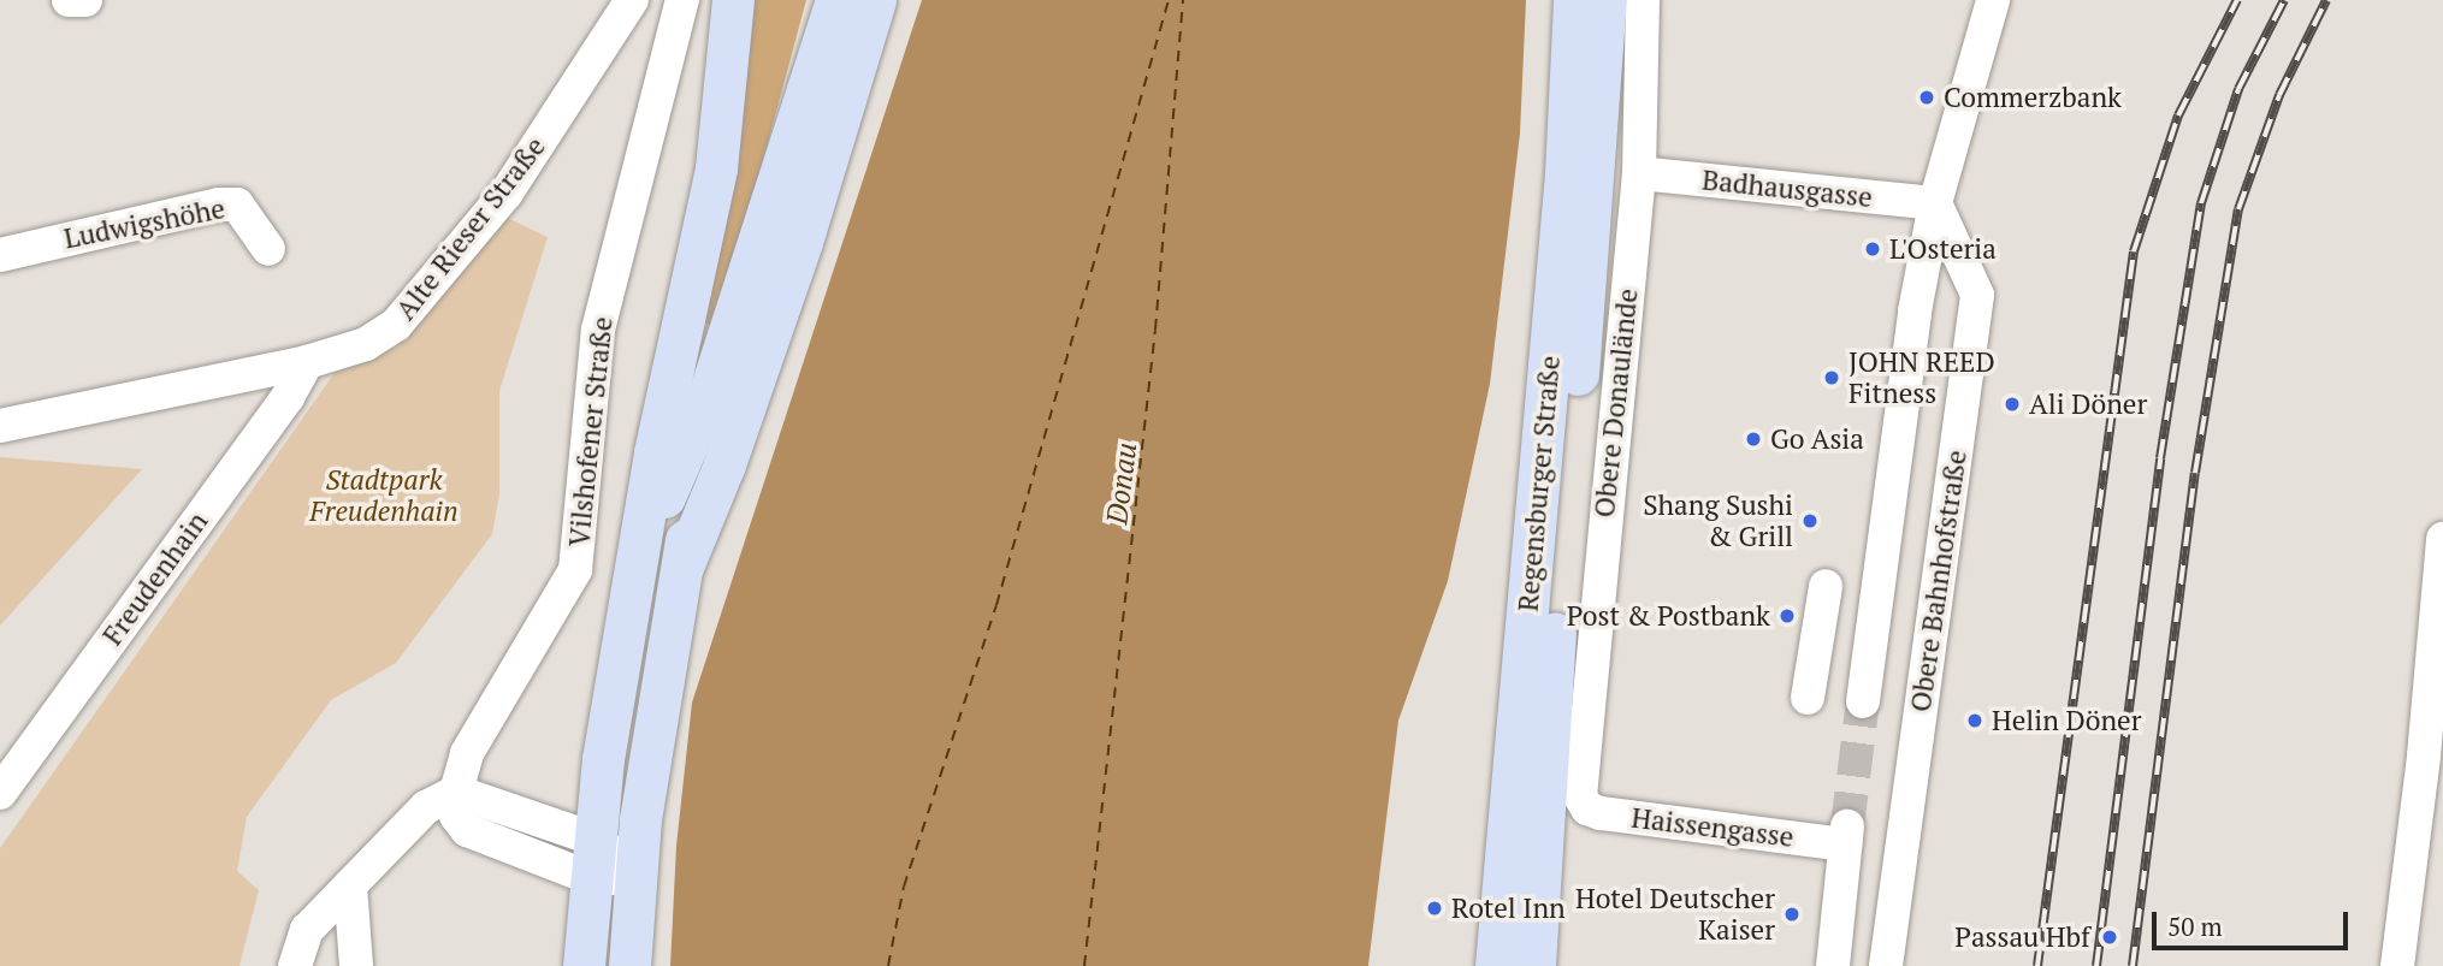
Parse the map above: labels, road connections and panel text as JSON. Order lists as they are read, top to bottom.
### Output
{
  "streets": {
    "main road": ["Regensburger Straße"],
    "street": [
      "Badhausgasse",
      "Ludwigshöhe",
      "Alte Rieser Straße",
      "Obere Donaulände",
      "Vilshofener Straße",
      "Freudenhain",
      "Obere Bahnhofstraße",
      "Haissengasse"
    ]
  },
  "crossings": [
    ["Badhausgasse", "Obere Donaulände"],
    ["Badhausgasse", "Obere Bahnhofstraße"],
    ["Alte Rieser Straße", "Freudenhain"],
    ["Obere Donaulände", "Haissengasse"]
  ],
  "water": ["Donau"],
  "parks": ["Stadtpark Freudenhain"],
  "places": [
    "Commerzbank",
    "L'Osteria",
    "JOHN REED Fitness",
    "Ali Döner",
    "Go Asia",
    "Shang Sushi & Grill",
    "Post & Postbank",
    "Helin Döner",
    "Rotel Inn",
    "Hotel Deutscher Kaiser",
    "Passau Hbf"
  ],
  "scale_bar": "50 m"
}
